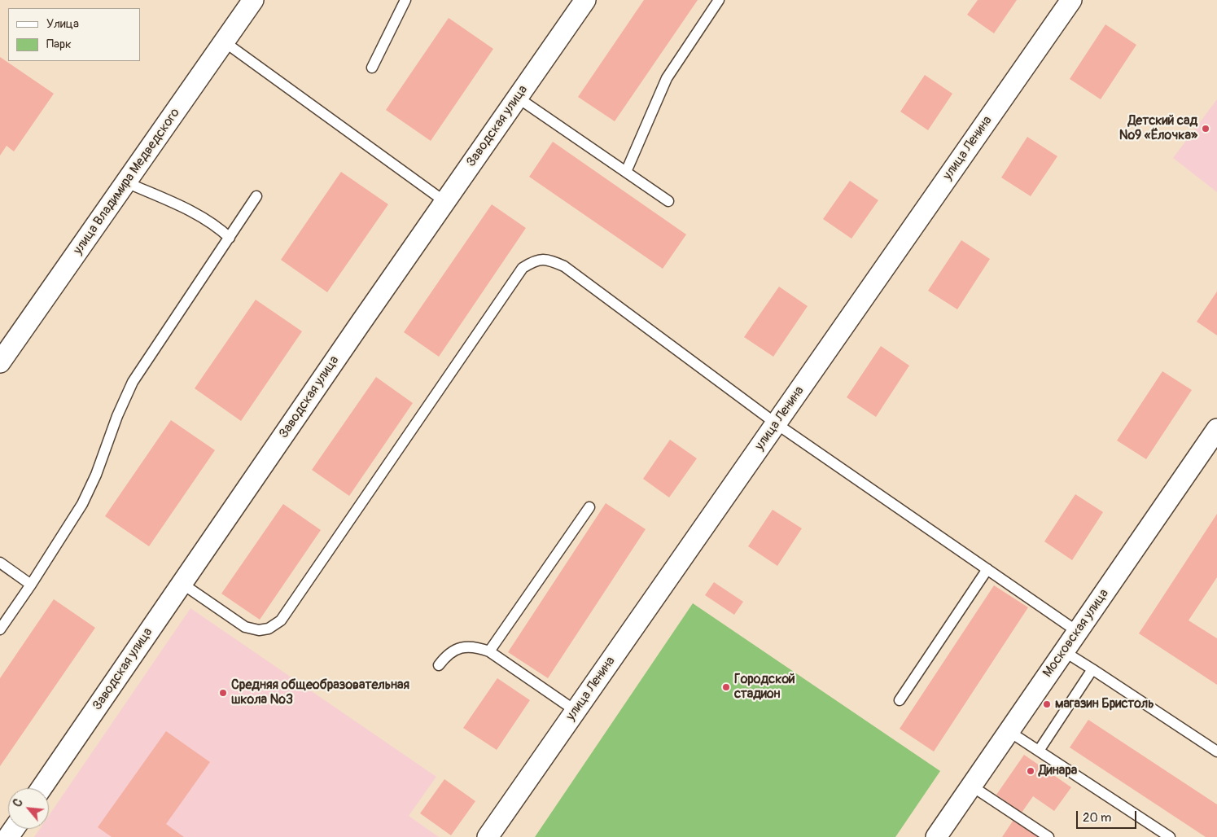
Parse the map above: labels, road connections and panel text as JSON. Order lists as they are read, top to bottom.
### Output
{
  "streets": {
    "street": [
      "Заводская улица",
      "улица Ленина",
      "улица Владимира Медведского",
      "Московская улица"
    ]
  },
  "places": [
    "Детский сад №9 «Ёлочка»",
    "Городской стадион",
    "Cредняя общеобразовательная школа №3",
    "магазин Бристоль",
    "Динара"
  ],
  "legend": ["Улица", "Парк"],
  "scale_bar": "20 m",
  "north": "top left"
}
